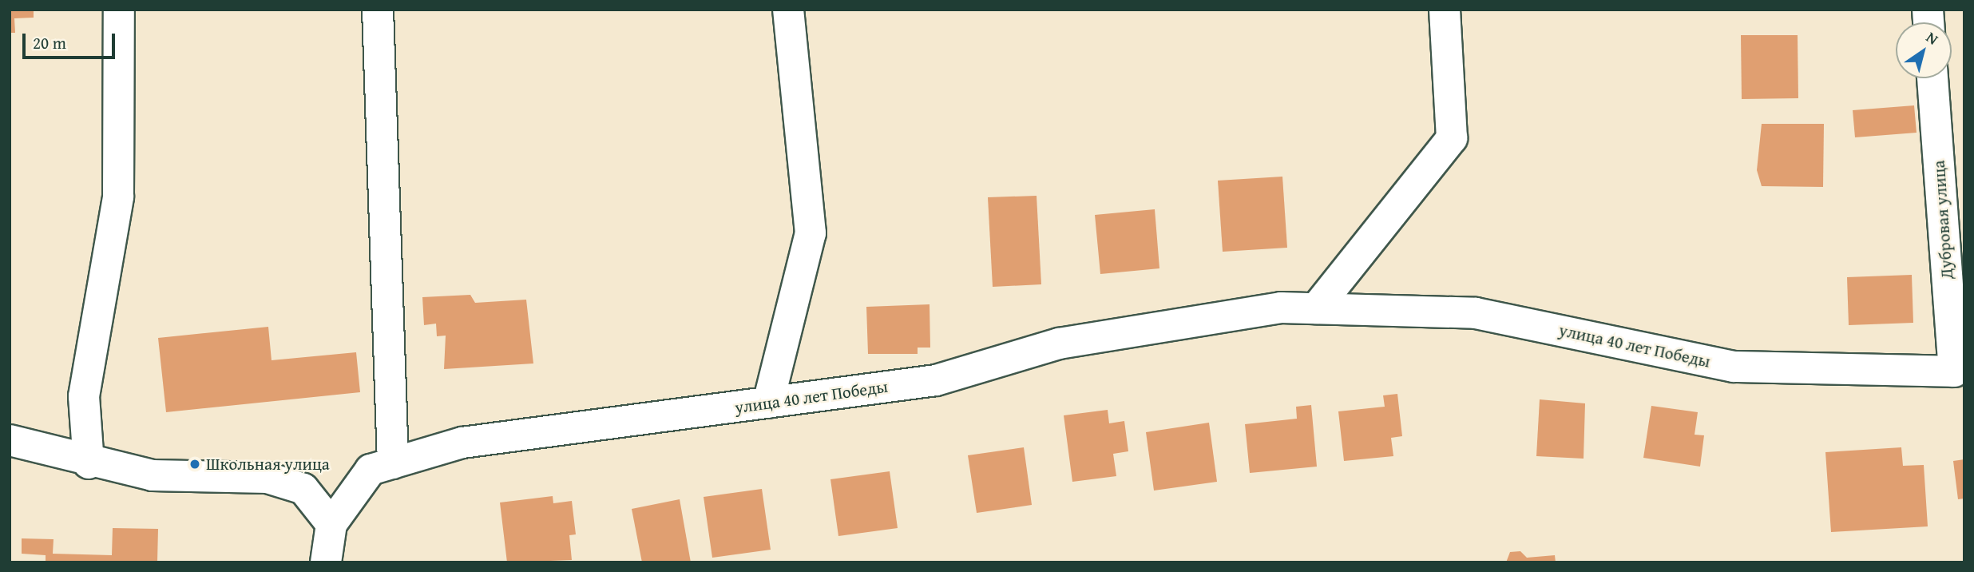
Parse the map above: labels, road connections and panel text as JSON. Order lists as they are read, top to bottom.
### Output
{
  "streets": {
    "street": ["Дубровая улица", "улица 40 лет Победы"]
  },
  "crossings": [
    ["Дубровая улица", "улица 40 лет Победы"]
  ],
  "places": ["Школьная улица"],
  "scale_bar": "20 m",
  "north": "top right"
}
